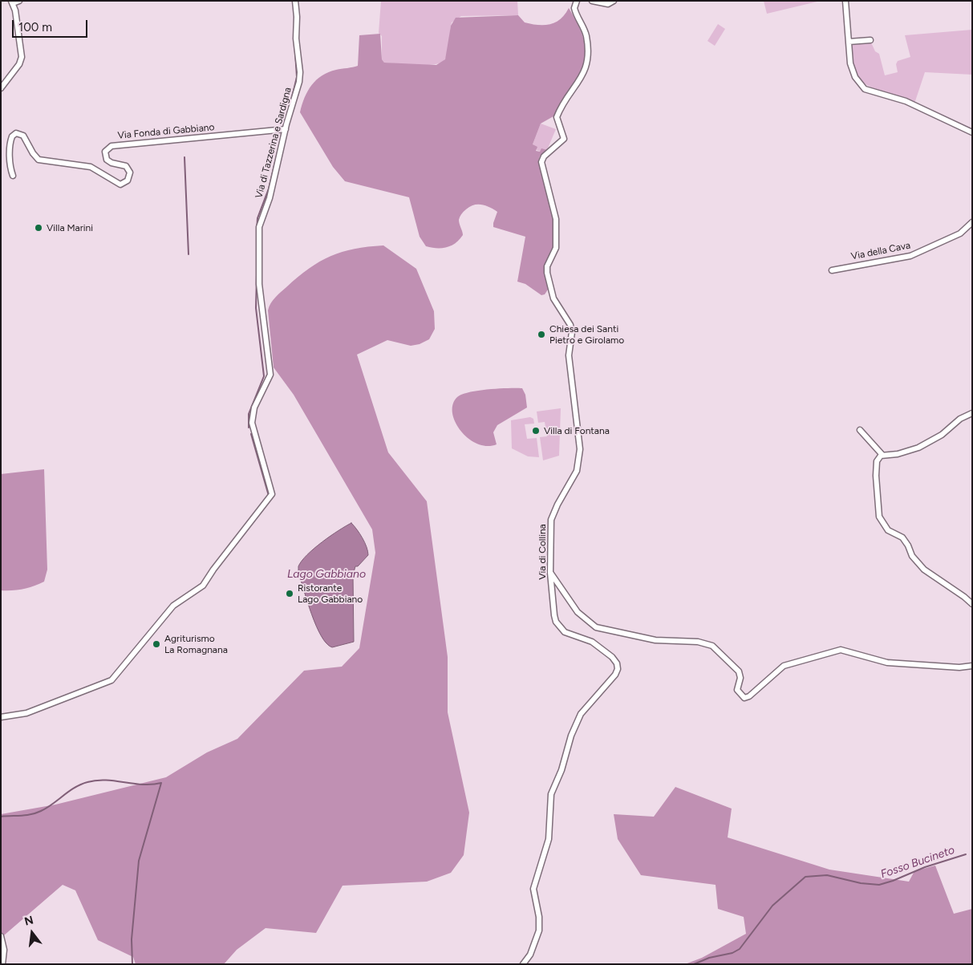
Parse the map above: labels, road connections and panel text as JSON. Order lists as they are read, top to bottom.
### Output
{
  "streets": {
    "street": [
      "Via Fonda di Gabbiano",
      "Via di Tazzerina e Sardigna",
      "Via della Cava",
      "Via di Collina"
    ]
  },
  "crossings": [
    ["Via Fonda di Gabbiano", "Via di Tazzerina e Sardigna"]
  ],
  "water": ["Lago Gabbiano", "Fosso Bucineto"],
  "places": [
    "Villa Marini",
    "Chiesa dei Santi Pietro e Girolamo",
    "Villa di Fontana",
    "Ristorante Lago Gabbiano",
    "Agriturismo La Romagnana"
  ],
  "scale_bar": "100 m",
  "north": "top"
}
